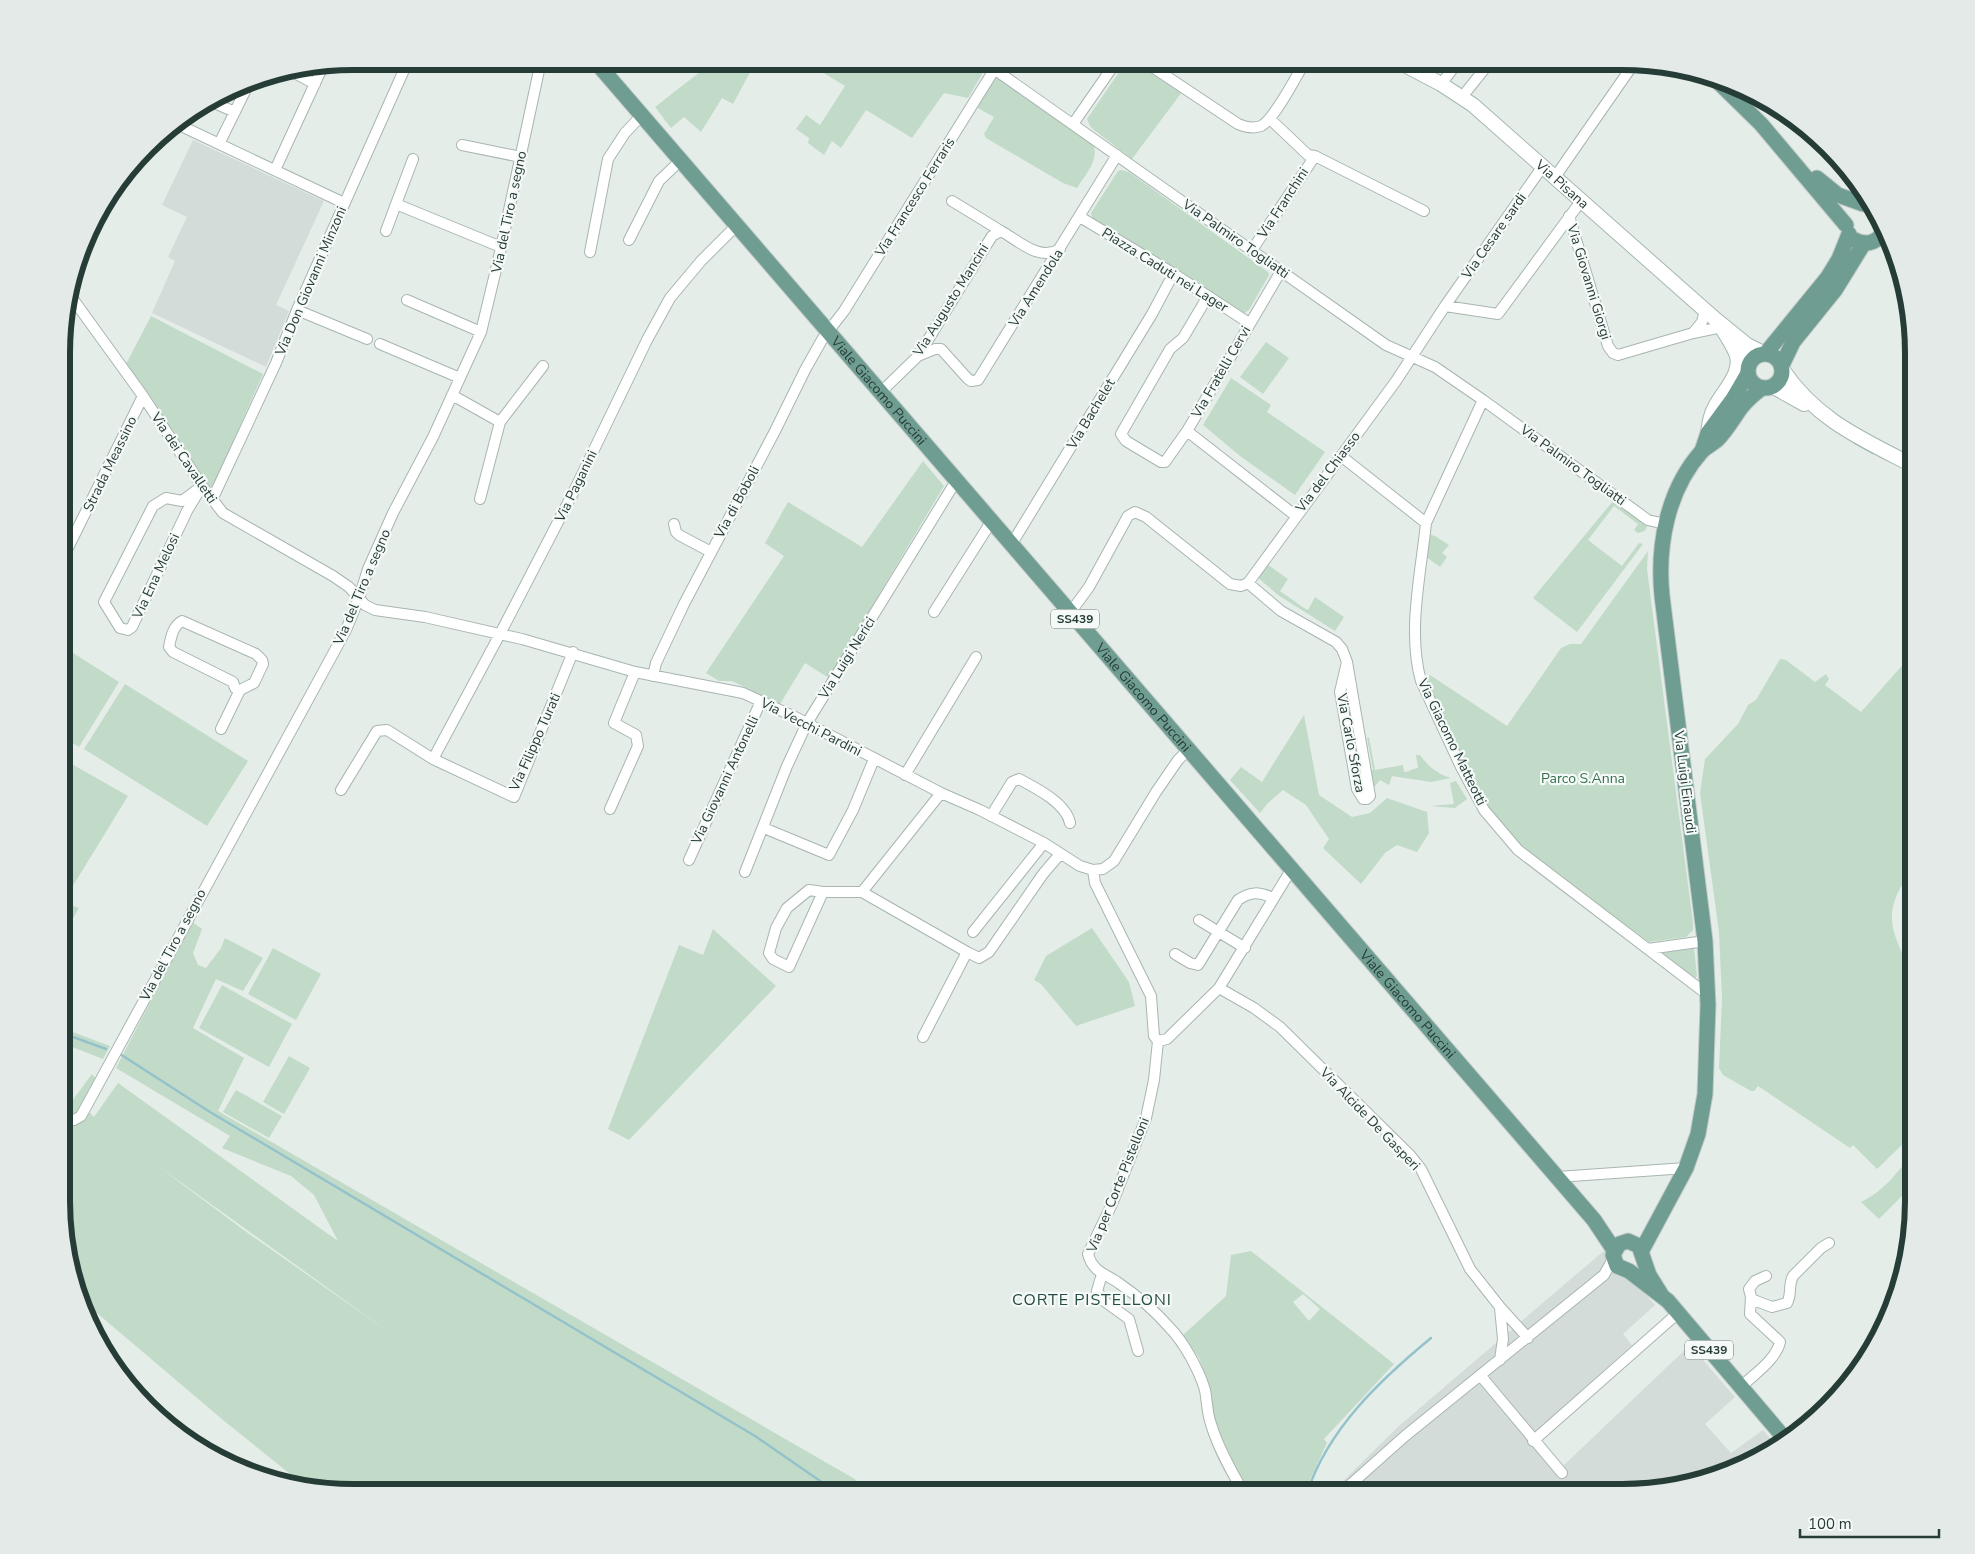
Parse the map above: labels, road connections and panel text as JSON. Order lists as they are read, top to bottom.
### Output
{
  "streets": {
    "main road": [
      "Via Pisana",
      "Viale Giacomo Puccini",
      "SS439",
      "Via Luigi Einaudi"
    ],
    "street": [
      "Via Francesco Ferraris",
      "Via Franchini",
      "Via del Tiro a segno",
      "Via Cesare sardi",
      "Via Palmiro Togliatti",
      "Piazza Caduti nei Lager",
      "Via Don Giovanni Minzoni",
      "Via Giovanni Giorgi",
      "Via Amendola",
      "Via Augusto Mancini",
      "Via Fratelli Cervi",
      "Via Bachelet",
      "Via dei Cavalletti",
      "Strada Meassino",
      "Via del Chiasso",
      "Via Paganini",
      "Via di Boboli",
      "Via Ena Melosi",
      "Via Luigi Nerici",
      "Via Vecchi Pardini",
      "Via Filippo Turati",
      "Via Giacomo Matteotti",
      "Via Carlo Sforza",
      "Via Giovanni Antonelli",
      "Via Alcide De Gasperi",
      "Via per Corte Pistelloni"
    ]
  },
  "crossings": [
    ["Via Pisana", "Via Cesare sardi"],
    ["Via Pisana", "Via Giovanni Giorgi"],
    ["Via Pisana", "Via Luigi Einaudi"],
    ["Via Francesco Ferraris", "Viale Giacomo Puccini"],
    ["Via Francesco Ferraris", "Via di Boboli"],
    ["Via Franchini", "Via Palmiro Togliatti"],
    ["Via del Tiro a segno", "Via dei Cavalletti"],
    ["Via del Tiro a segno", "Via Vecchi Pardini"],
    ["Via Cesare sardi", "Via del Chiasso"],
    ["Via Palmiro Togliatti", "Via Amendola"],
    ["Via Palmiro Togliatti", "Via Fratelli Cervi"],
    ["Via Palmiro Togliatti", "Via del Chiasso"],
    ["Via Palmiro Togliatti", "Via Luigi Einaudi"],
    ["Piazza Caduti nei Lager", "Via Amendola"],
    ["Piazza Caduti nei Lager", "Via Fratelli Cervi"],
    ["Via Don Giovanni Minzoni", "Via dei Cavalletti"],
    ["Via Amendola", "Via Augusto Mancini"],
    ["Via Augusto Mancini", "Viale Giacomo Puccini"],
    ["Via Fratelli Cervi", "Via del Chiasso"],
    ["Viale Giacomo Puccini", "Via Bachelet"],
    ["Viale Giacomo Puccini", "Via Paganini"],
    ["Viale Giacomo Puccini", "Via di Boboli"],
    ["Viale Giacomo Puccini", "Via Luigi Nerici"],
    ["Viale Giacomo Puccini", "Via Luigi Einaudi"],
    ["Via dei Cavalletti", "Strada Meassino"],
    ["Via dei Cavalletti", "Via Ena Melosi"],
    ["Via dei Cavalletti", "Via Vecchi Pardini"],
    ["Via del Chiasso", "Via Carlo Sforza"],
    ["Via Paganini", "Via Vecchi Pardini"],
    ["Via Paganini", "Via Filippo Turati"],
    ["Via di Boboli", "Via Vecchi Pardini"],
    ["Via Luigi Nerici", "Via Vecchi Pardini"],
    ["Via Vecchi Pardini", "Via Filippo Turati"],
    ["Via Vecchi Pardini", "Via Giovanni Antonelli"],
    ["Via Vecchi Pardini", "Via per Corte Pistelloni"],
    ["Via Giacomo Matteotti", "Via Luigi Einaudi"]
  ],
  "districts": ["CORTE PISTELLONI"],
  "parks": ["Parco S.Anna"],
  "scale_bar": "100 m"
}
